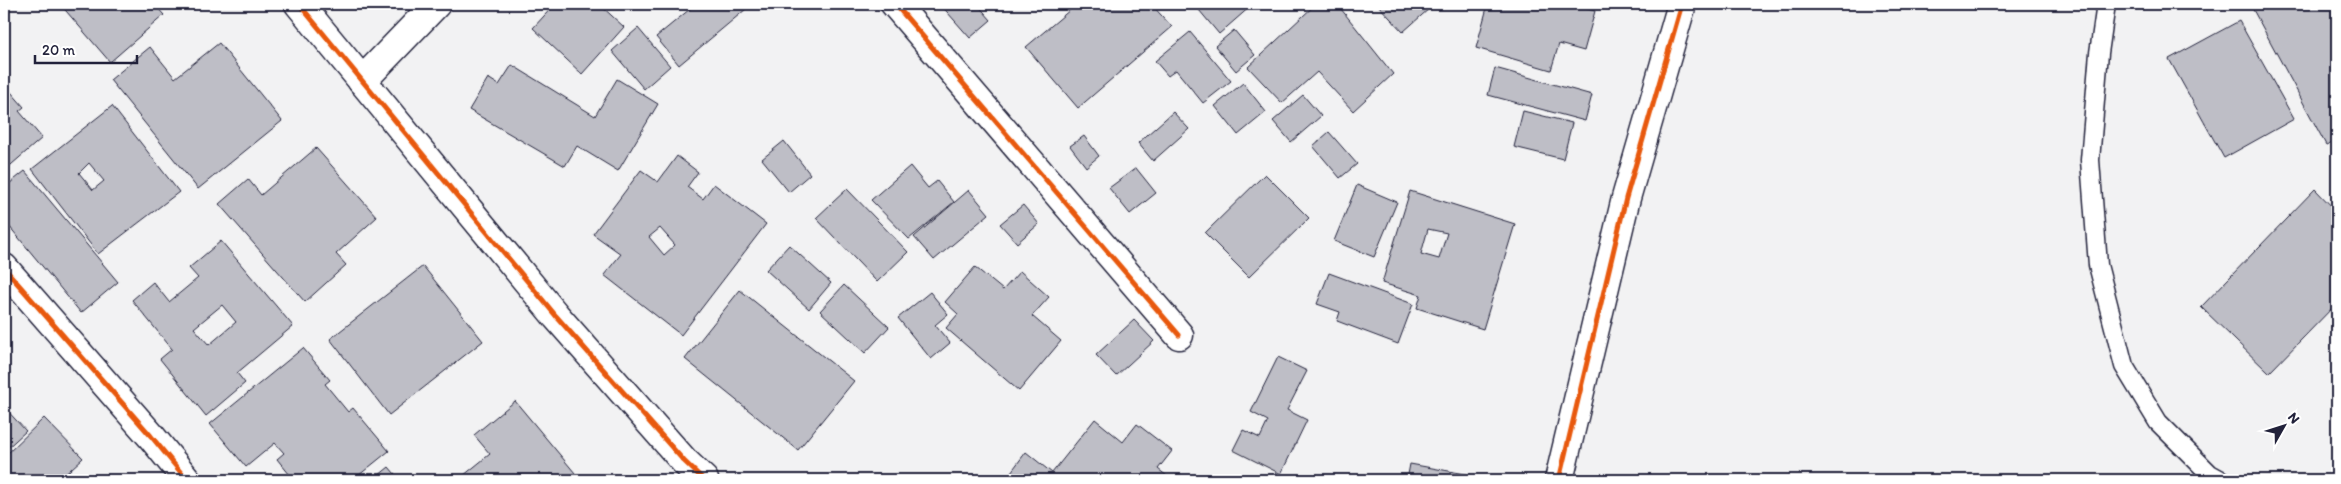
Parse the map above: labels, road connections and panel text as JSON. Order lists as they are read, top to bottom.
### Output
{
  "scale_bar": "20 m",
  "north": "top right"
}
